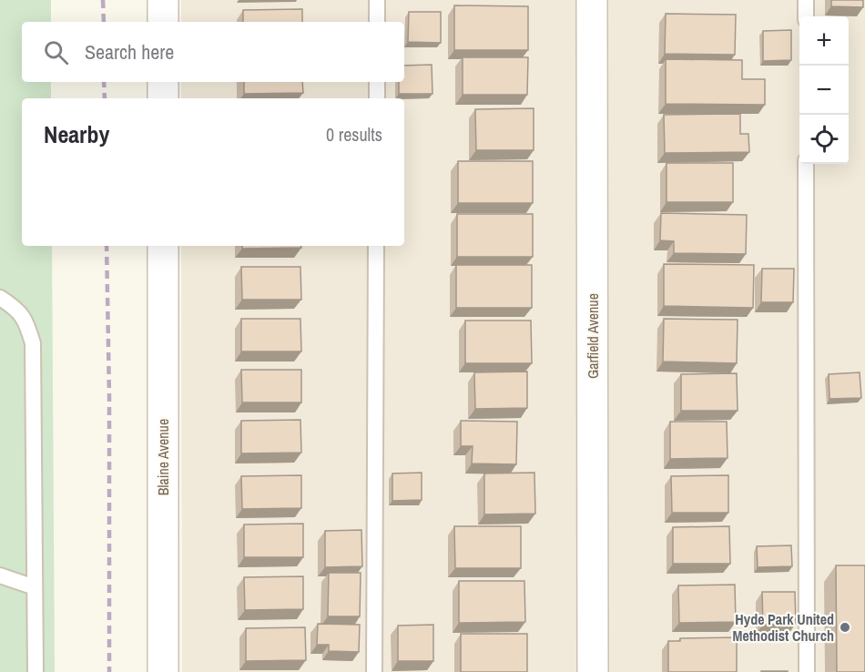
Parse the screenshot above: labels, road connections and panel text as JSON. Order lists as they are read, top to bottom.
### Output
{
  "streets": {
    "street": ["Garfield Avenue", "Blaine Avenue"]
  },
  "places": ["Hyde Park United Methodist Church"],
  "page": {
    "map_buttons": ["+", "−"],
    "search": "Search here",
    "heading": ["Nearby", "0 results"]
  }
}
